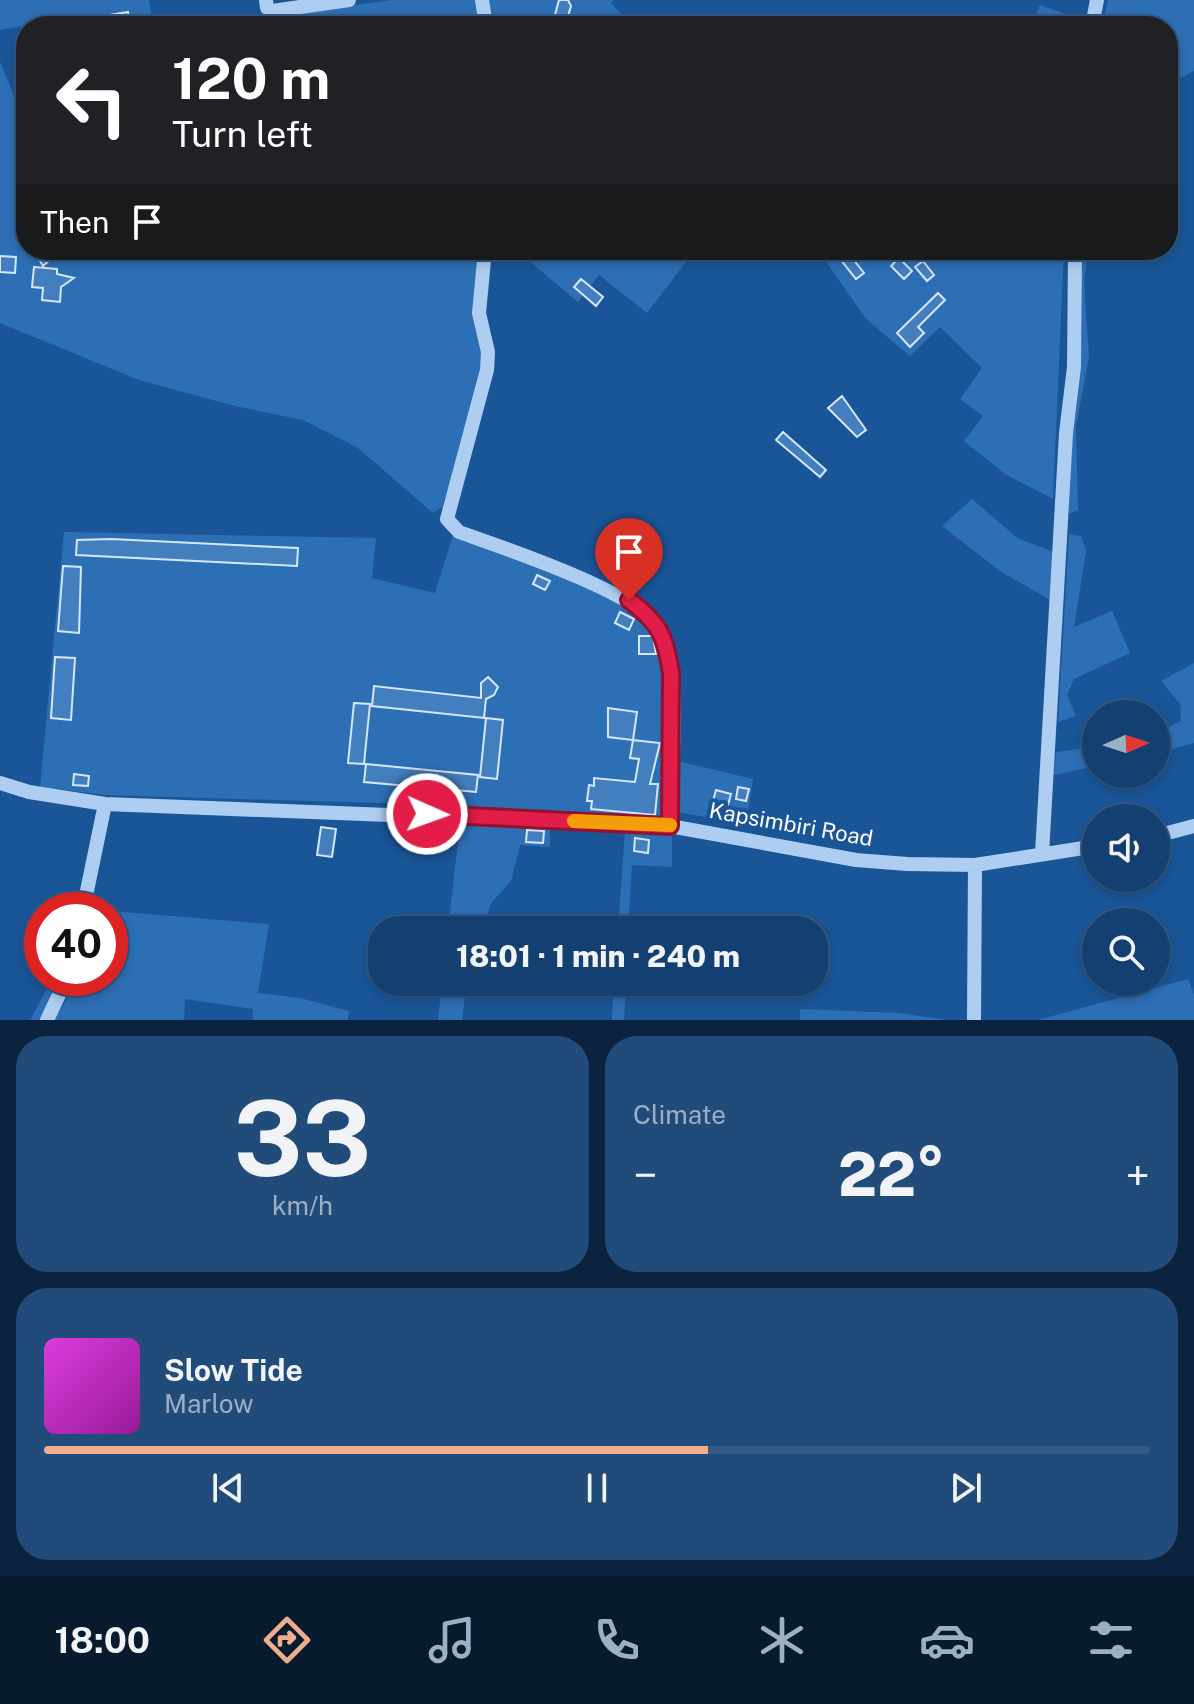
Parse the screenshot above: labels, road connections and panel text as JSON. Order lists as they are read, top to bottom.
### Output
{
  "streets": {
    "street": ["Kapsimbiri Road"]
  },
  "north": "right",
  "page": {
    "turn": ["120 m", "Turn left"],
    "then": "Then",
    "limit": "40",
    "trip": "18:01 · 1 min · 240 m",
    "tile": [
      ["33", "km/h"],
      "Climate"
    ],
    "heat": ["−", "22°", "+"],
    "song": ["Slow Tide", "Marlow"],
    "tabs": "18:00"
  }
}
